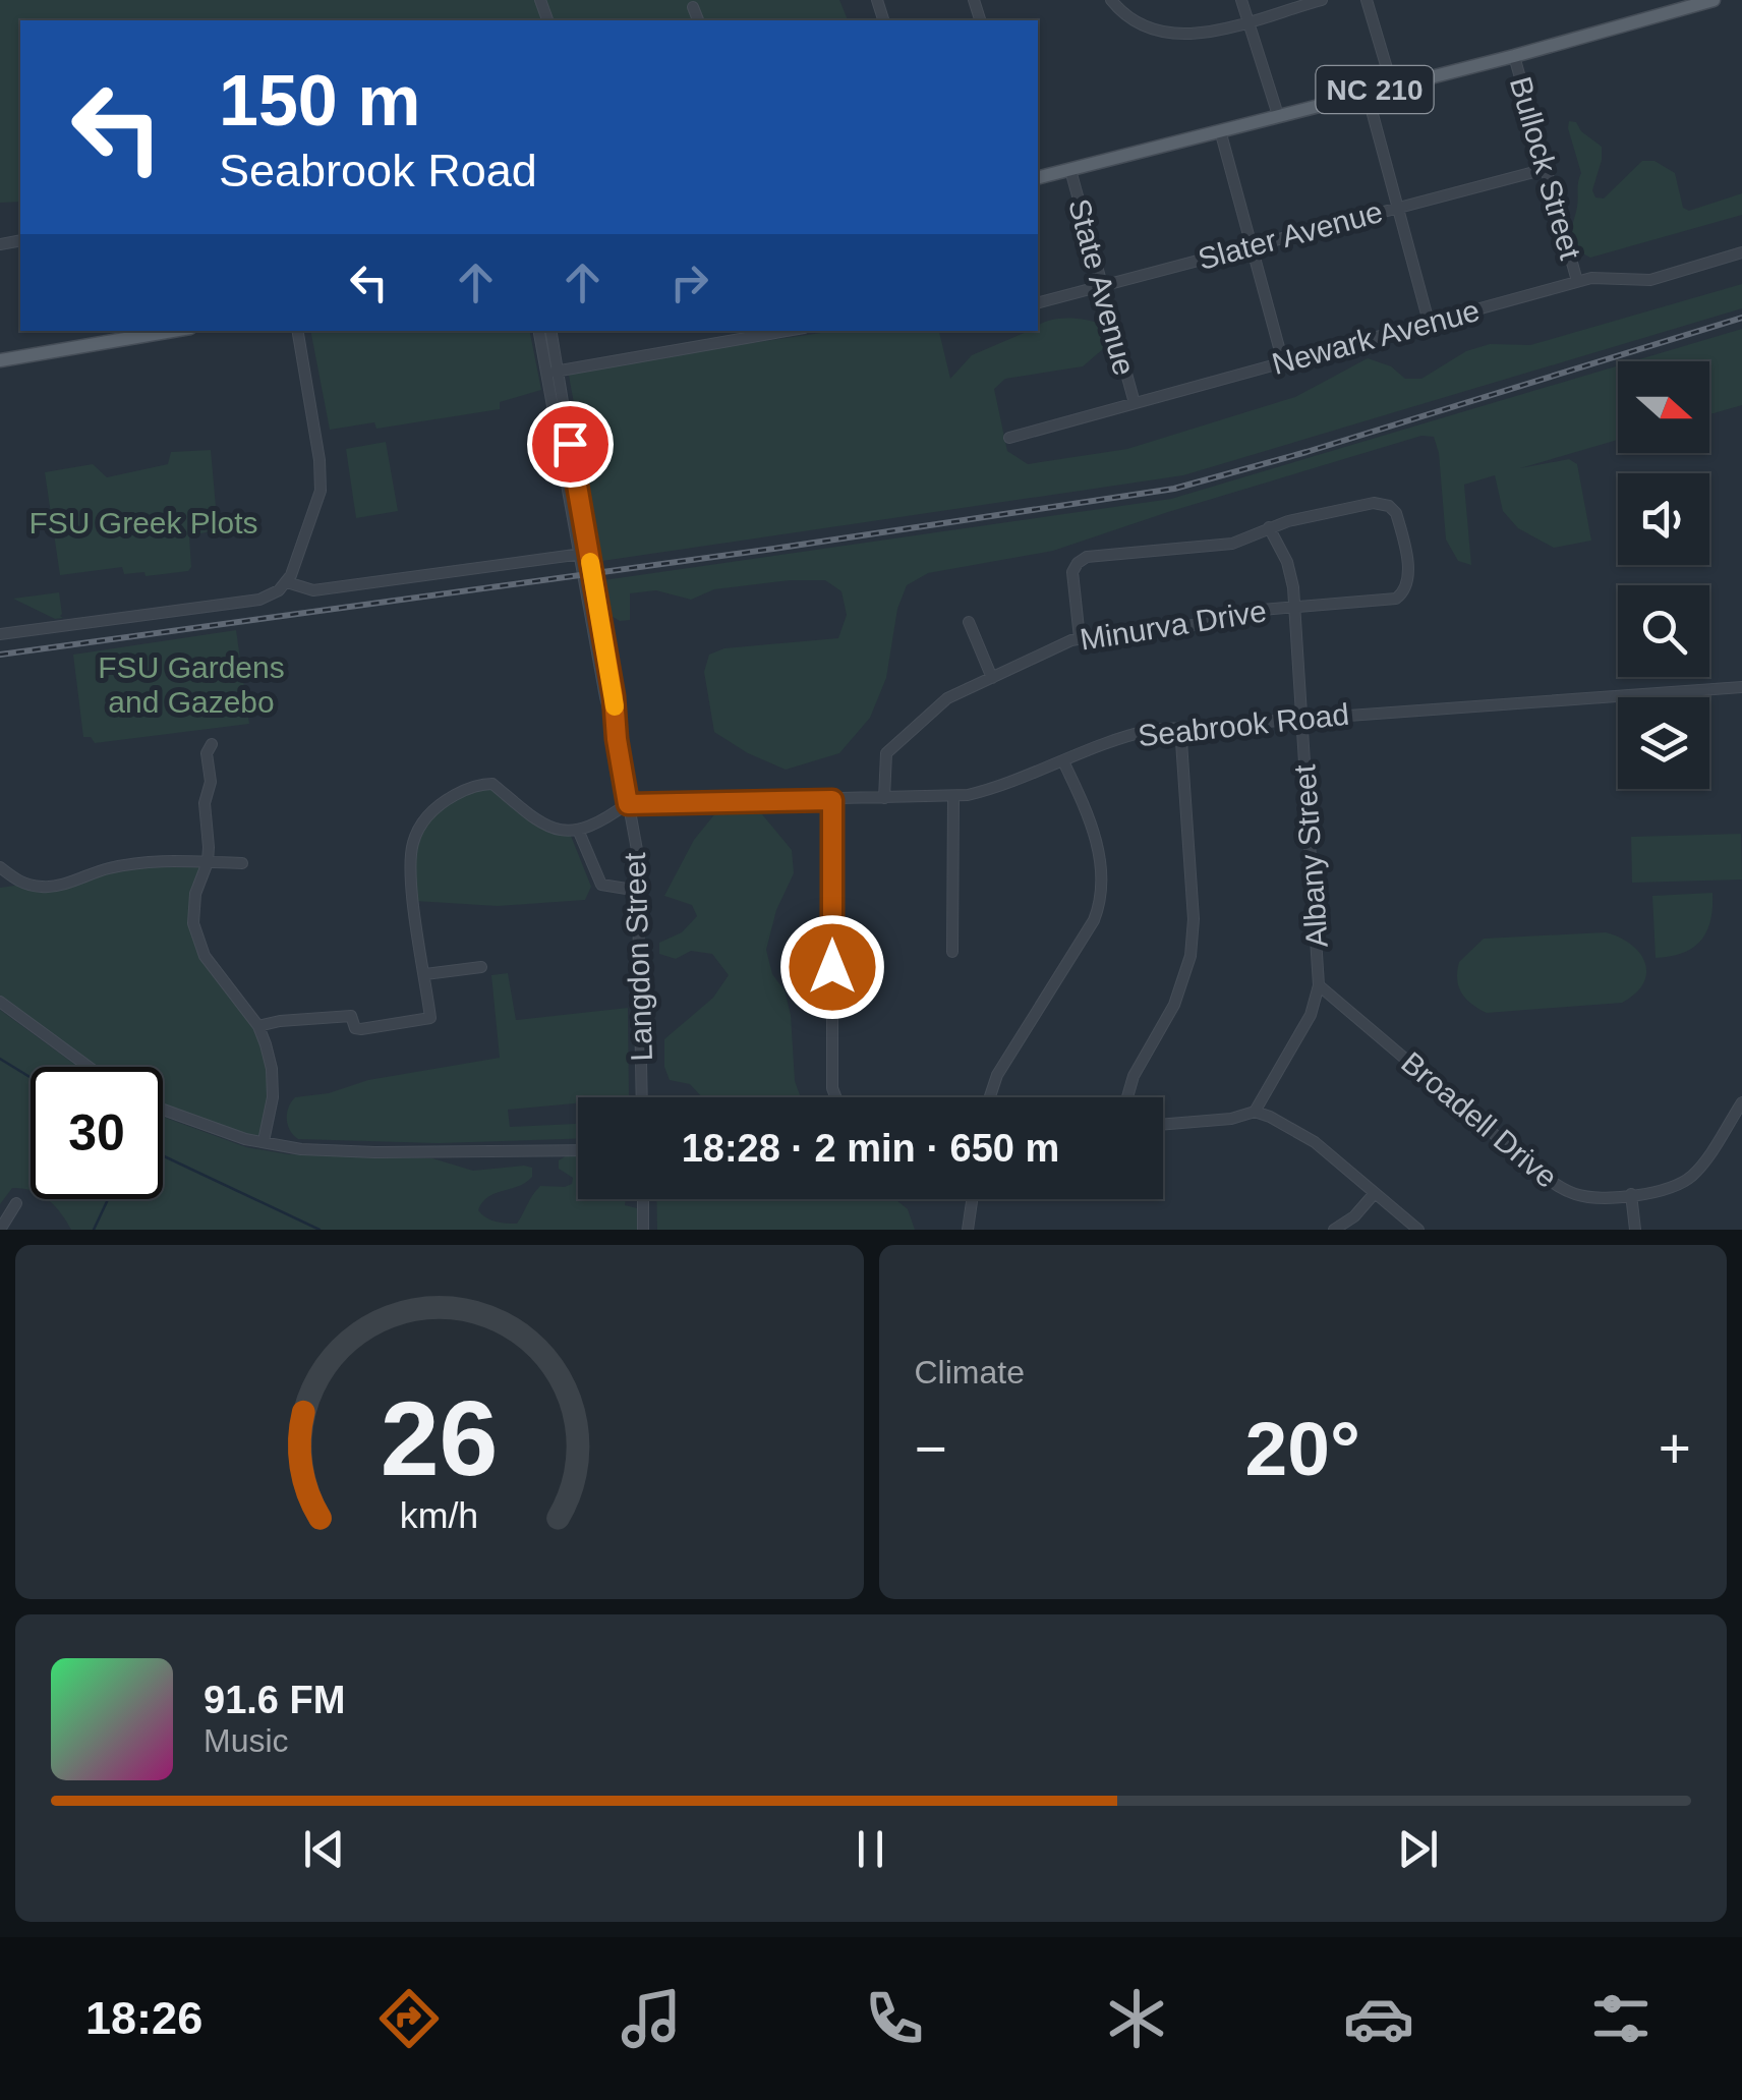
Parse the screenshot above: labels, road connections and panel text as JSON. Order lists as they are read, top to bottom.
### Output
{
  "streets": {
    "main road": ["NC 210"],
    "street": [
      "Bullock Street",
      "Slater Avenue",
      "State Avenue",
      "Newark Avenue",
      "Minurva Drive",
      "Seabrook Road",
      "Albany Street",
      "Langdon Street",
      "Broadell Drive"
    ]
  },
  "crossings": [
    ["NC 210", "Bullock Street"],
    ["NC 210", "State Avenue"],
    ["Bullock Street", "Slater Avenue"],
    ["Bullock Street", "Newark Avenue"],
    ["Slater Avenue", "State Avenue"],
    ["State Avenue", "Newark Avenue"],
    ["Minurva Drive", "Seabrook Road"],
    ["Minurva Drive", "Albany Street"],
    ["Seabrook Road", "Albany Street"],
    ["Seabrook Road", "Langdon Street"],
    ["Albany Street", "Broadell Drive"]
  ],
  "parks": ["FSU Greek Plots", "FSU Gardens and Gazebo"],
  "north": "right",
  "page": {
    "turn": ["150 m", "Seabrook Road"],
    "limit": "30",
    "trip": "18:28 · 2 min · 650 m",
    "tile": "Climate",
    "heat": ["−", "20°", "+"],
    "song": ["91.6 FM", "Music"],
    "tabs": "18:26",
    "gauge": ["26", "km/h"]
  }
}
